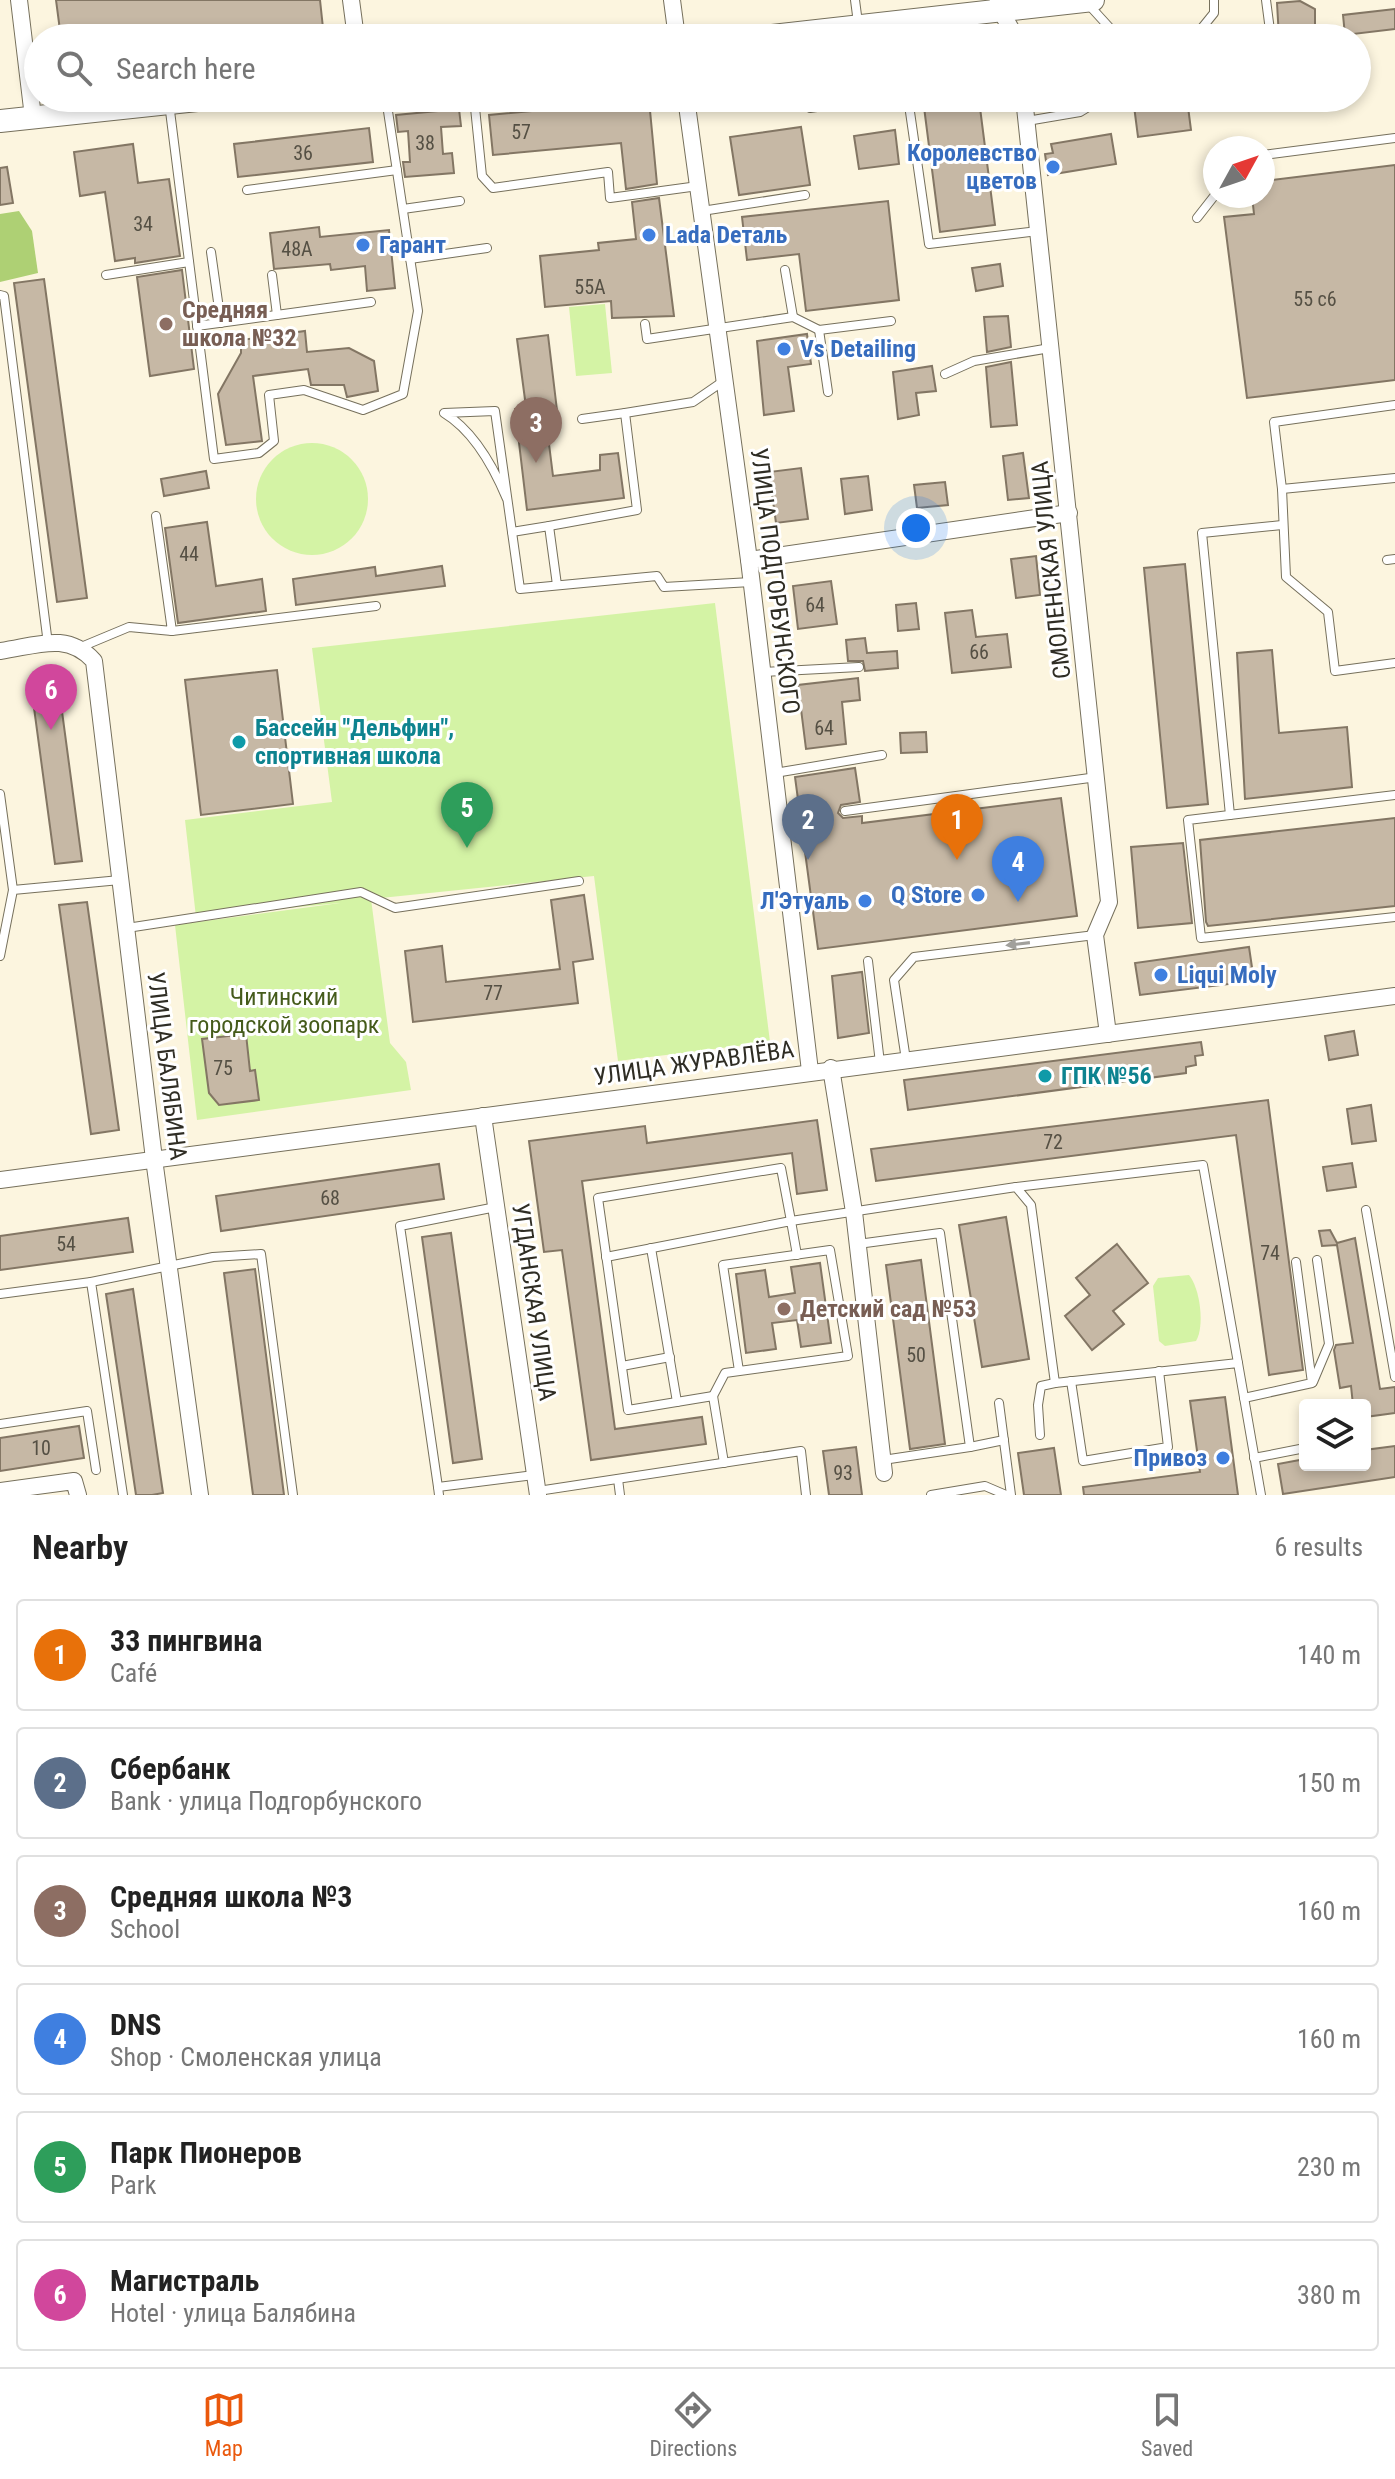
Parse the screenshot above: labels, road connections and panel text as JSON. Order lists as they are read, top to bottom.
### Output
{
  "streets": {
    "street": [
      "СМОЛЕНСКАЯ УЛИЦА",
      "УЛИЦА ПОДГОРБУНСКОГО",
      "УЛИЦА ЖУРАВЛЁВА",
      "УЛИЦА БАЛЯБИНА",
      "УГДАНСКАЯ УЛИЦА"
    ]
  },
  "crossings": [
    ["СМОЛЕНСКАЯ УЛИЦА", "УЛИЦА ЖУРАВЛЁВА"],
    ["УЛИЦА ПОДГОРБУНСКОГО", "УЛИЦА ЖУРАВЛЁВА"],
    ["УЛИЦА ЖУРАВЛЁВА", "УЛИЦА БАЛЯБИНА"],
    ["УЛИЦА ЖУРАВЛЁВА", "УГДАНСКАЯ УЛИЦА"]
  ],
  "parks": ["Читинский городской зоопарк"],
  "places": [
    "Королевство цветов",
    "Lada Dеталь",
    "Гарант",
    "Средняя школа №32",
    "Vs Detailing",
    "Бассейн \"Дельфин\", спортивная школа",
    "Q Store",
    "Л'Этуаль",
    "Liqui Moly",
    "ГПК №56",
    "Детский сад №53",
    "Привоз"
  ],
  "house_numbers": [
    "57",
    "38",
    "36",
    "34",
    "48А",
    "55А",
    "55 с6",
    "44",
    "64",
    "66",
    "64",
    "77",
    "75",
    "72",
    "68",
    "54",
    "74",
    "50",
    "10",
    "93"
  ],
  "north": "top right",
  "page": {
    "search": "Search here",
    "pins": [
      "3",
      "6",
      "5",
      "1",
      "2",
      "4"
    ],
    "heading": ["Nearby", "6 results"],
    "list": [
      {
        "mark": "1",
        "name": "33 пингвина",
        "note": "Café",
        "value": "140 m"
      },
      {
        "mark": "2",
        "name": "Сбербанк",
        "note": "Bank · улица Подгорбунского",
        "value": "150 m"
      },
      {
        "mark": "3",
        "name": "Средняя школа №3",
        "note": "School",
        "value": "160 m"
      },
      {
        "mark": "4",
        "name": "DNS",
        "note": "Shop · Смоленская улица",
        "value": "160 m"
      },
      {
        "mark": "5",
        "name": "Парк Пионеров",
        "note": "Park",
        "value": "230 m"
      },
      {
        "mark": "6",
        "name": "Магистраль",
        "note": "Hotel · улица Балябина",
        "value": "380 m"
      }
    ],
    "nav": ["Map", "Directions", "Saved"]
  }
}
